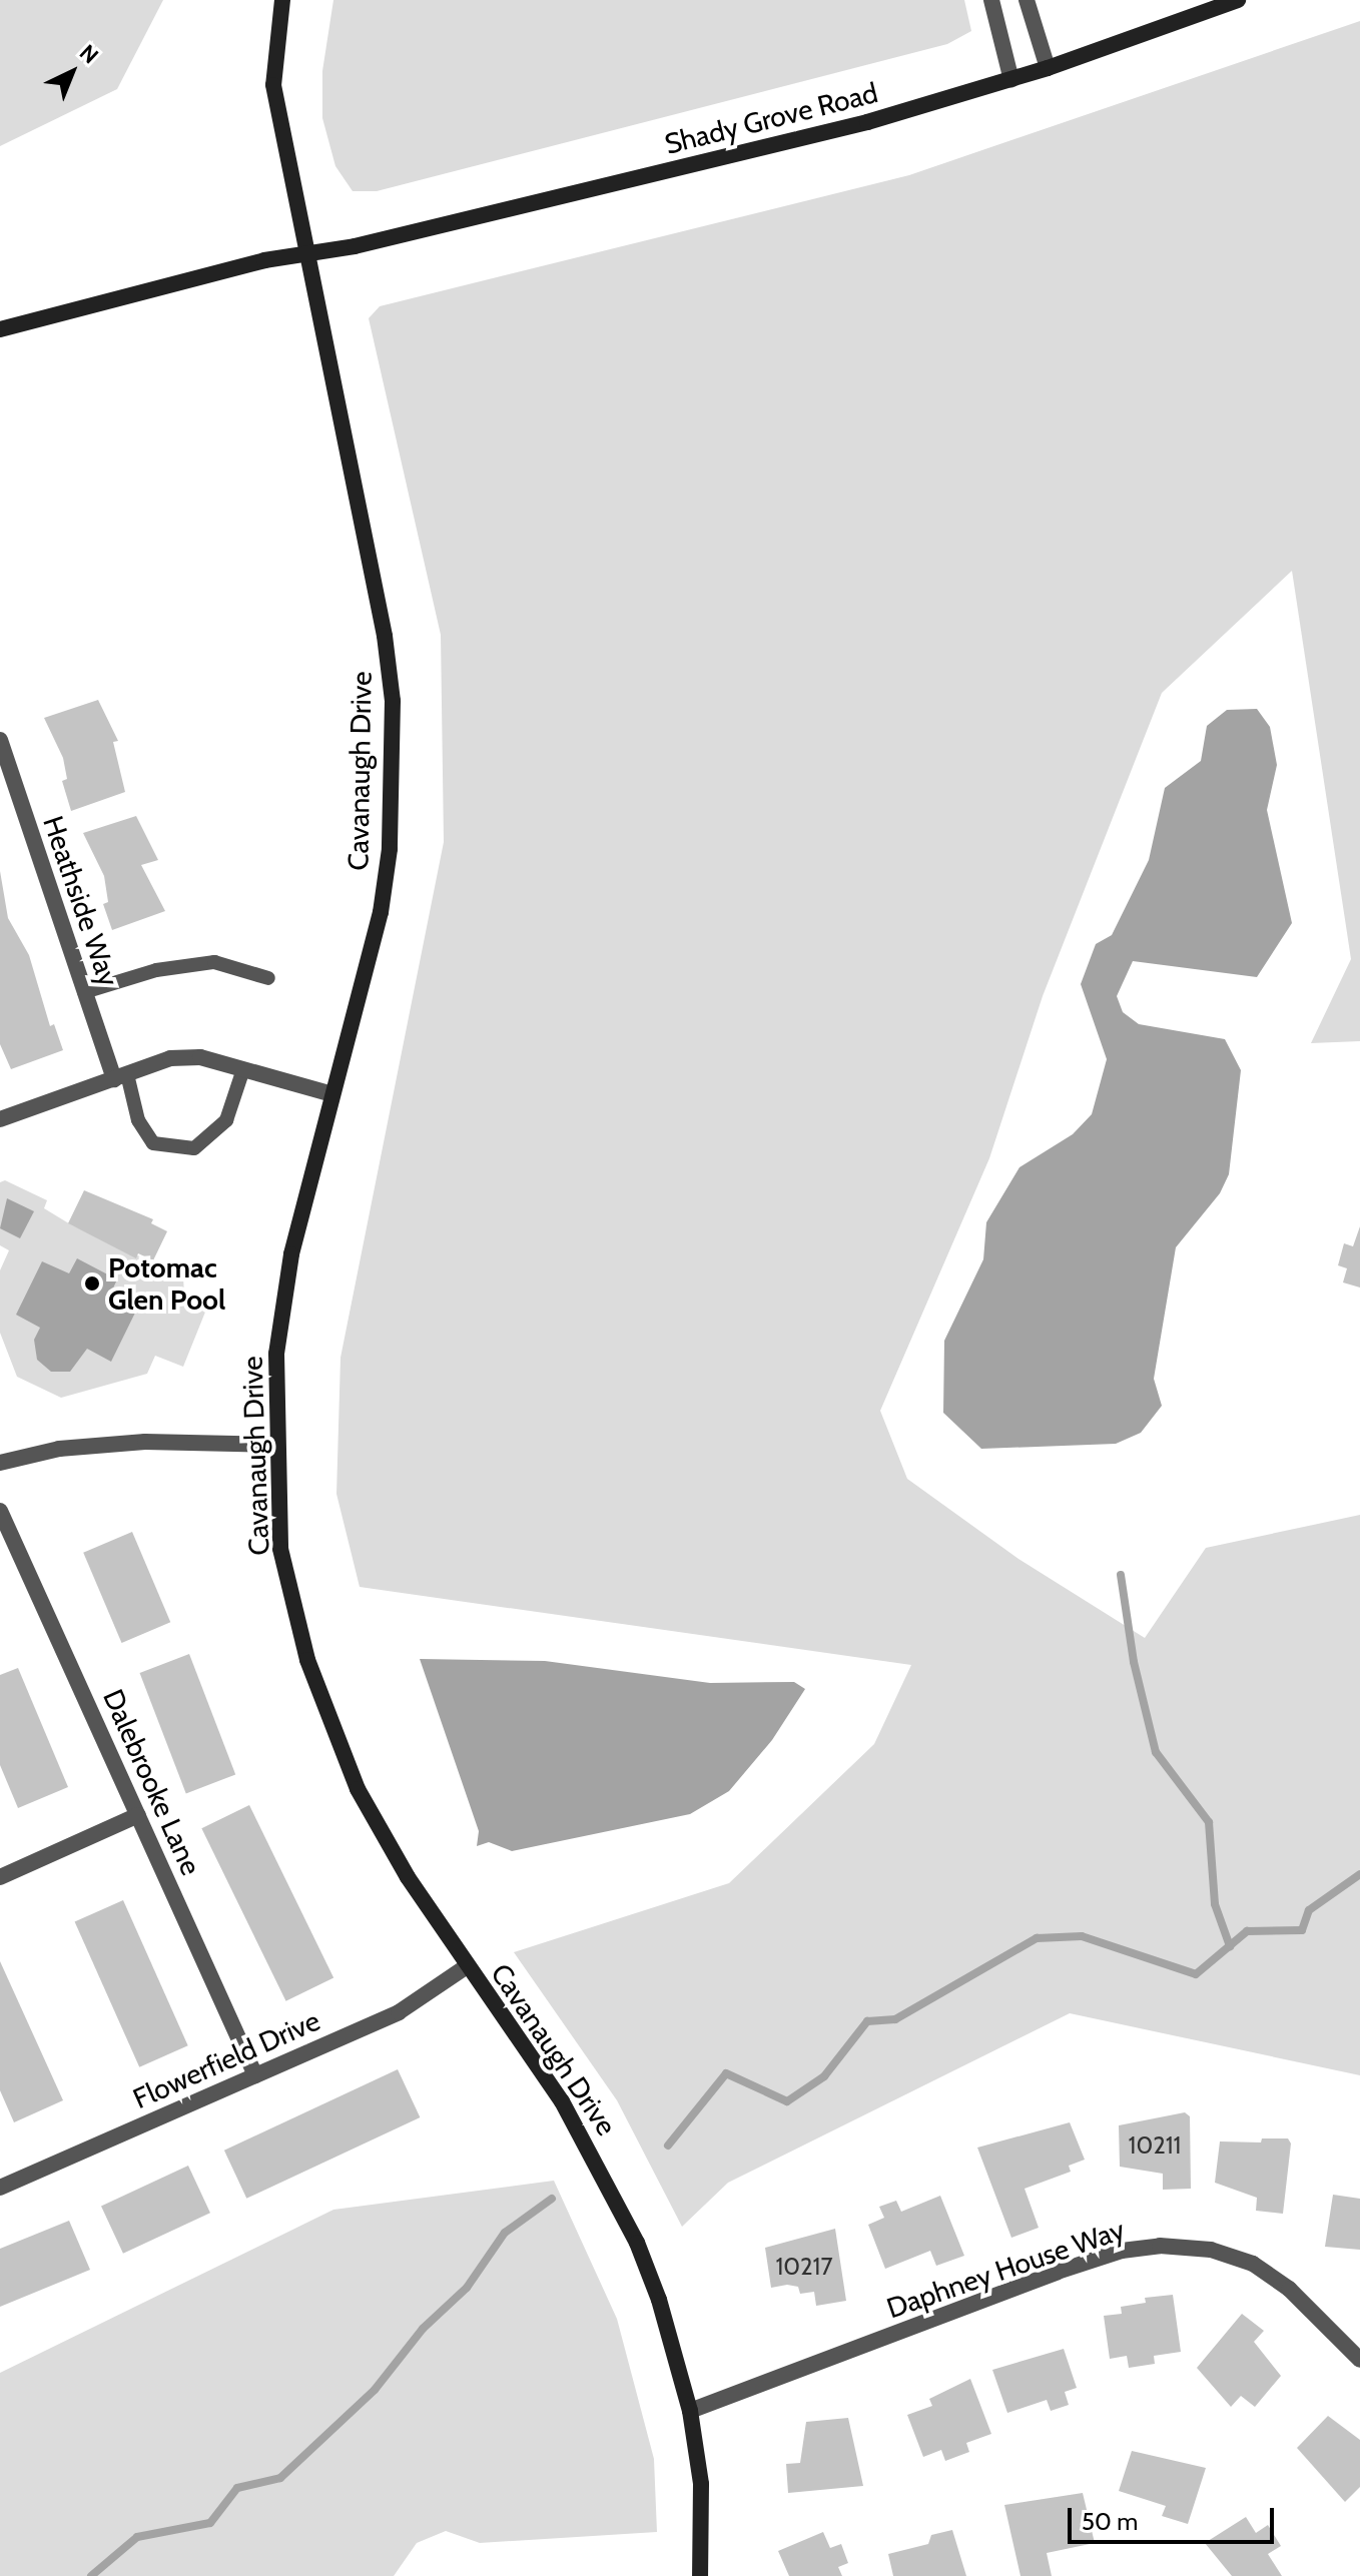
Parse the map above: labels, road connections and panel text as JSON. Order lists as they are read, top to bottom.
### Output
{
  "streets": {
    "street": [
      "Shady Grove Road",
      "Cavanaugh Drive",
      "Heathside Way",
      "Dalebrooke Lane",
      "Flowerfield Drive",
      "Daphney House Way"
    ]
  },
  "crossings": [
    ["Shady Grove Road", "Cavanaugh Drive"],
    ["Cavanaugh Drive", "Flowerfield Drive"],
    ["Cavanaugh Drive", "Daphney House Way"],
    ["Dalebrooke Lane", "Flowerfield Drive"]
  ],
  "places": ["Potomac Glen Pool"],
  "house_numbers": ["10211", "10217"],
  "scale_bar": "50 m",
  "north": "top right"
}
